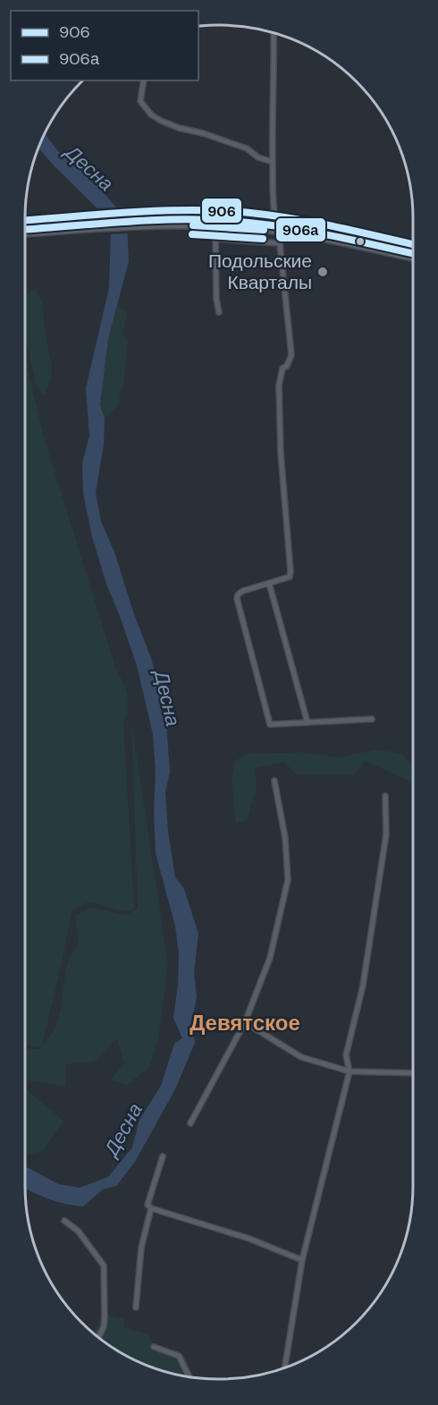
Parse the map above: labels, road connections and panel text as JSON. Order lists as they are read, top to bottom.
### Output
{
  "districts": ["Девятское"],
  "water": ["Десна"],
  "places": ["Подольские Кварталы"],
  "lines": ["transit line 906", "transit line 906а"],
  "legend": ["906", "906а"]
}
